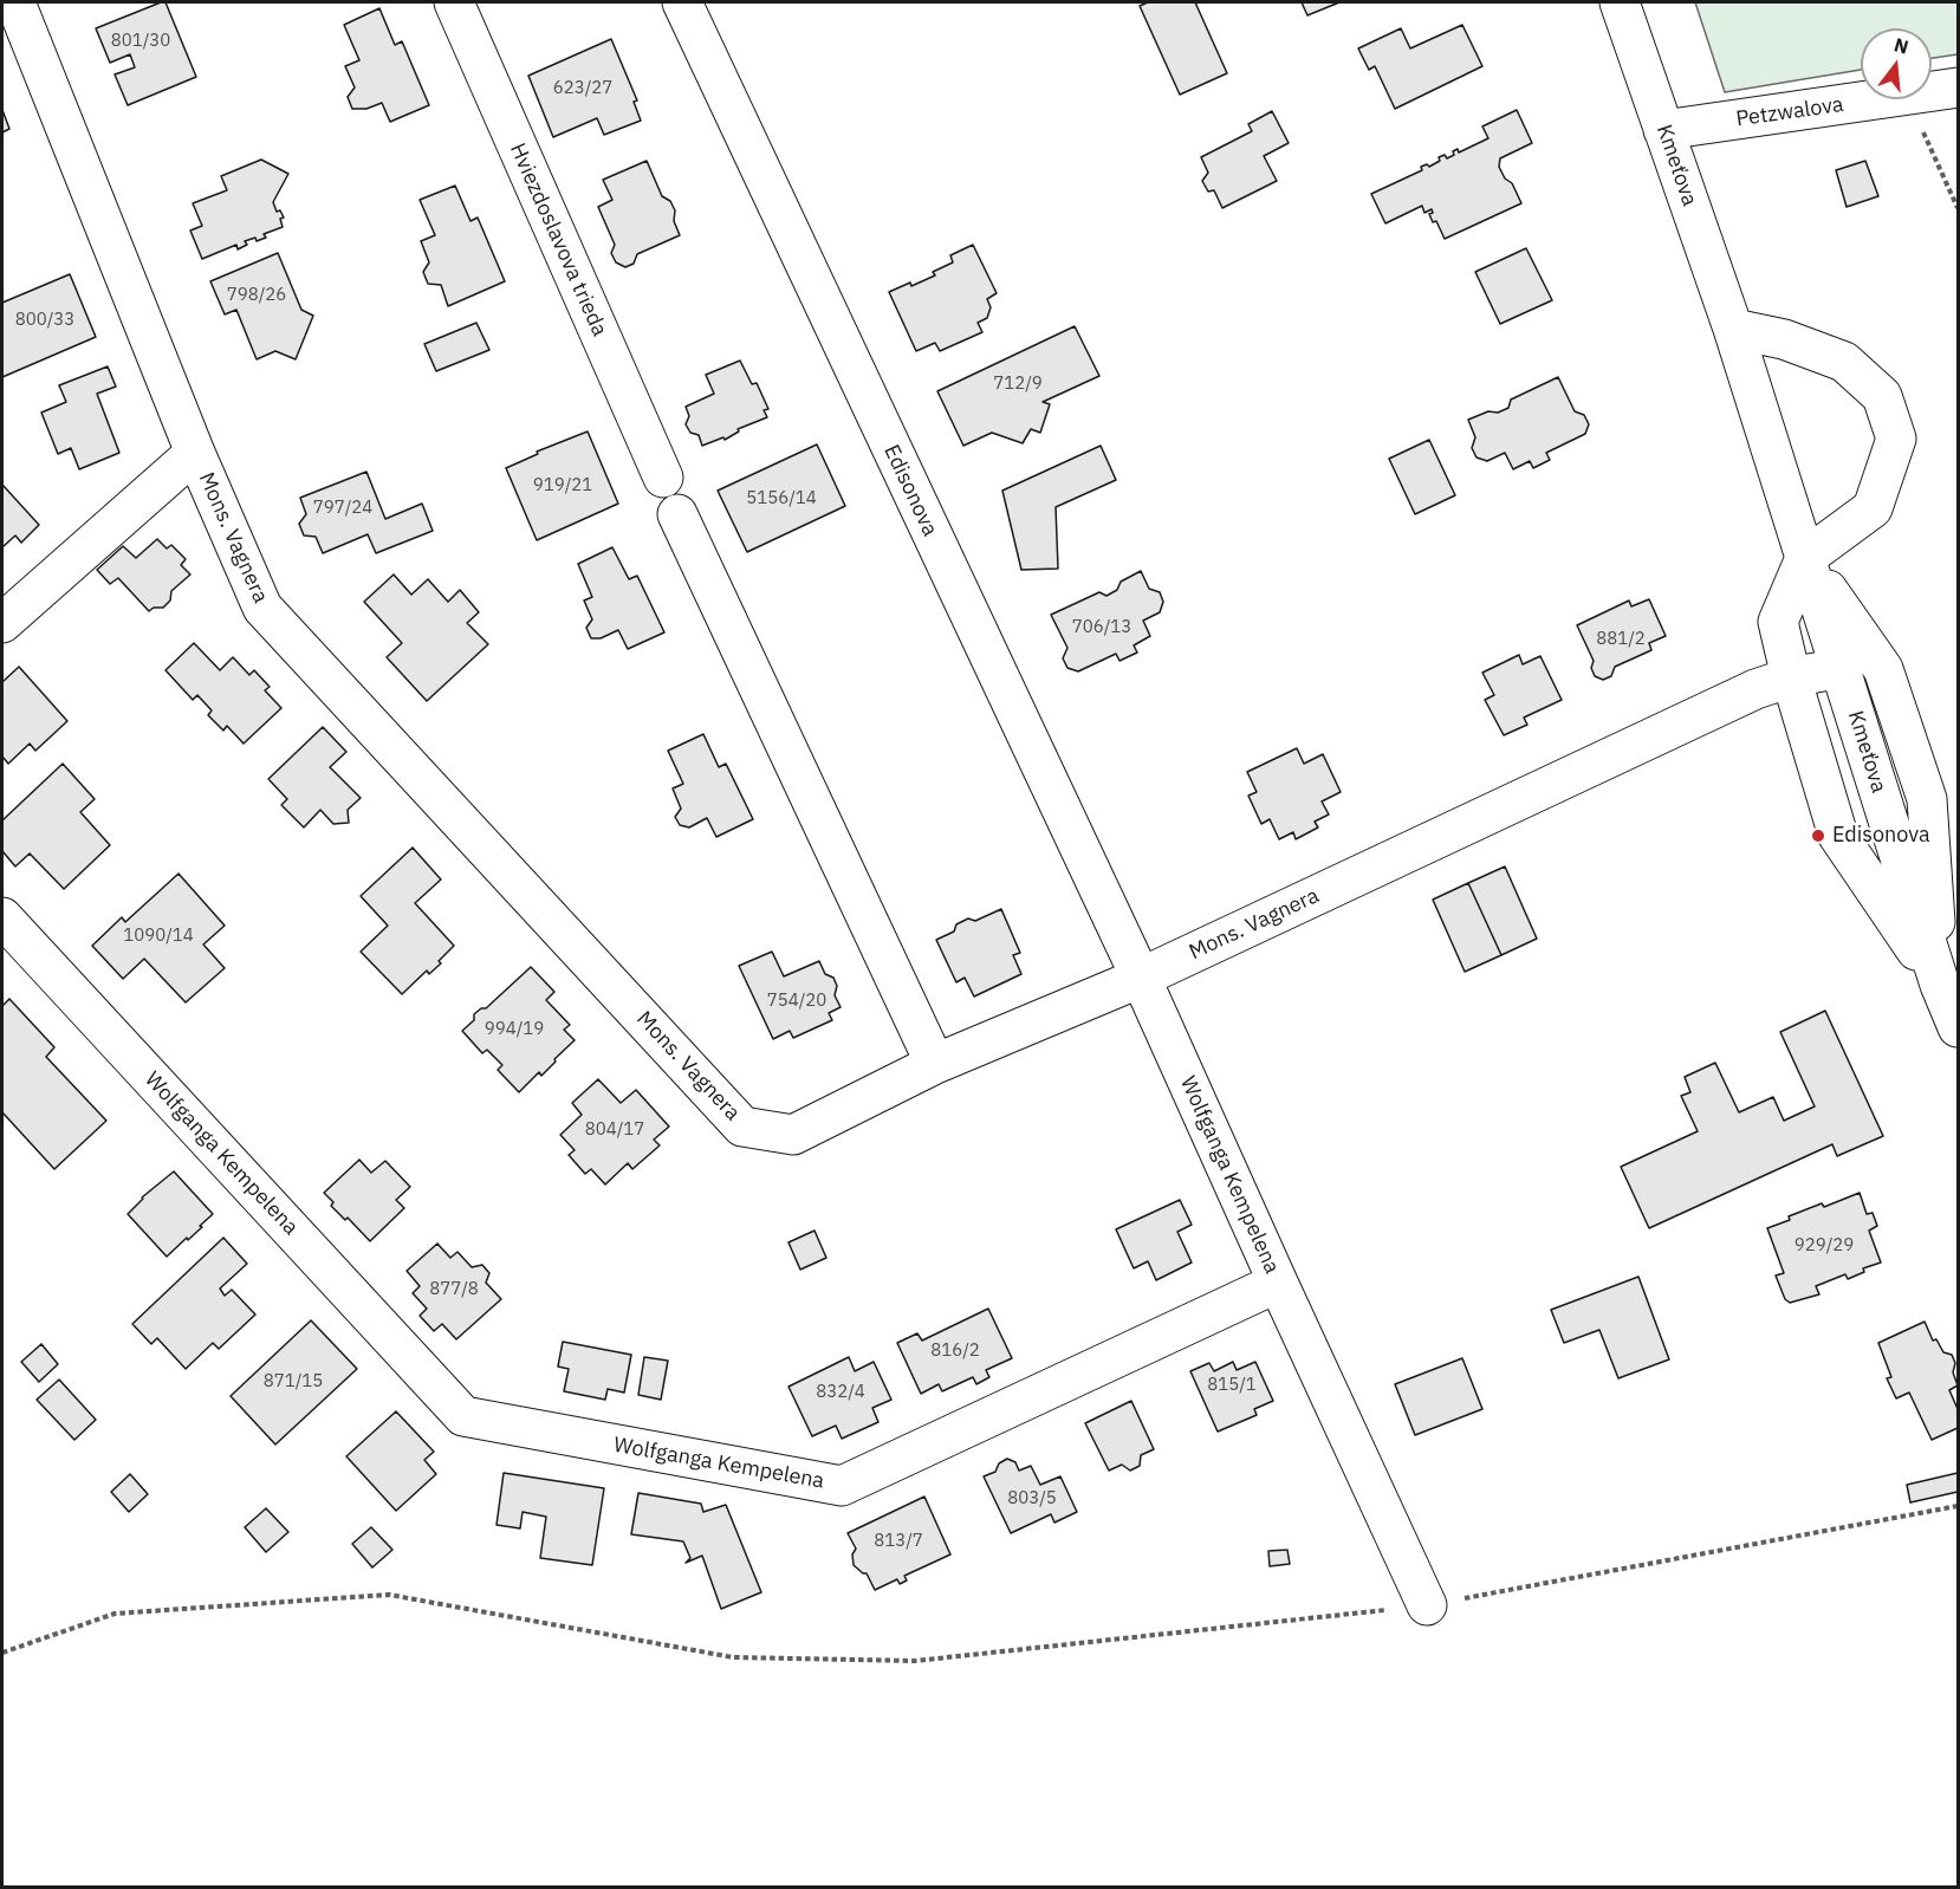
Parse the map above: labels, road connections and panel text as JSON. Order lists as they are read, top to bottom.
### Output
{
  "streets": {
    "street": [
      "Petzwalova",
      "Kmeťova",
      "Hviezdoslavova trieda",
      "Edisonova",
      "Mons. Vagnera",
      "Wolfganga Kempelena"
    ]
  },
  "crossings": [
    ["Petzwalova", "Kmeťova"],
    ["Kmeťova", "Mons. Vagnera"],
    ["Edisonova", "Mons. Vagnera"],
    ["Edisonova", "Wolfganga Kempelena"],
    ["Mons. Vagnera", "Wolfganga Kempelena"]
  ],
  "places": ["Edisonova"],
  "house_numbers": [
    "801/30",
    "623/27",
    "798/26",
    "800/33",
    "712/9",
    "919/21",
    "5156/14",
    "797/24",
    "706/13",
    "881/2",
    "1090/14",
    "754/20",
    "994/19",
    "804/17",
    "929/29",
    "877/8",
    "816/2",
    "871/15",
    "815/1",
    "832/4",
    "803/5",
    "813/7"
  ],
  "north": "top"
}
